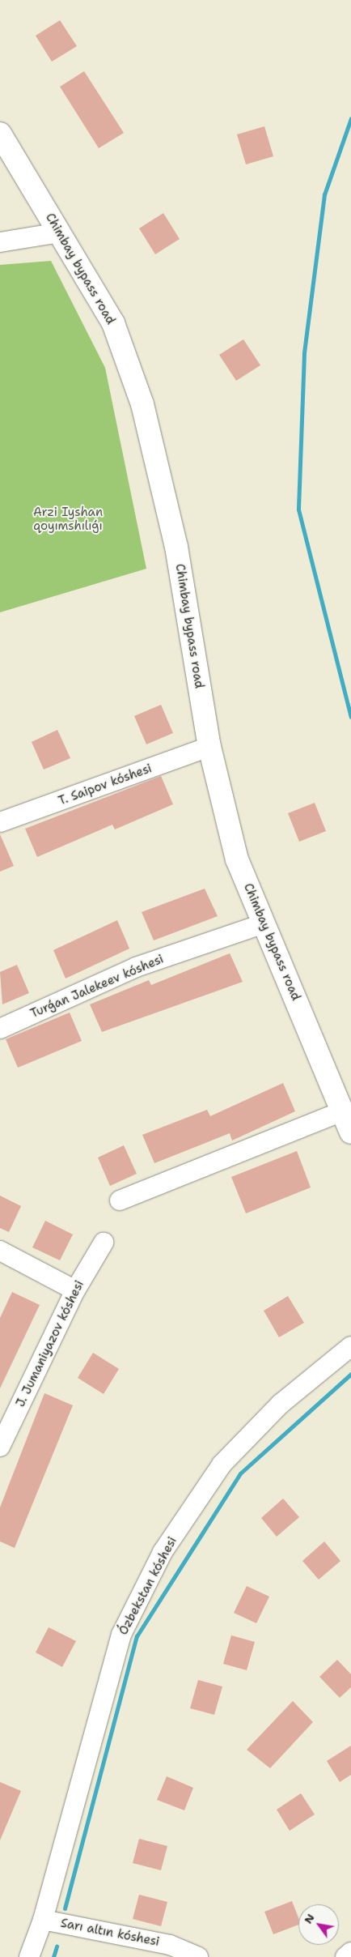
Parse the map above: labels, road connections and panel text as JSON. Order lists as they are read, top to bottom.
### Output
{
  "streets": {
    "main road": ["Chimbay bypass road"],
    "street": [
      "T. Saipov kóshesi",
      "Turǵan Jalekeev kóshesi",
      "J. Jumaniyazov kóshesi",
      "Ózbekstan kóshesi",
      "Sarı altın kóshesi"
    ]
  },
  "crossings": [
    ["Chimbay bypass road", "T. Saipov kóshesi"],
    ["Chimbay bypass road", "Turǵan Jalekeev kóshesi"],
    ["Ózbekstan kóshesi", "Sarı altın kóshesi"]
  ],
  "parks": ["Arzi Iyshan qoyımshılıǵı"],
  "north": "top left"
}
